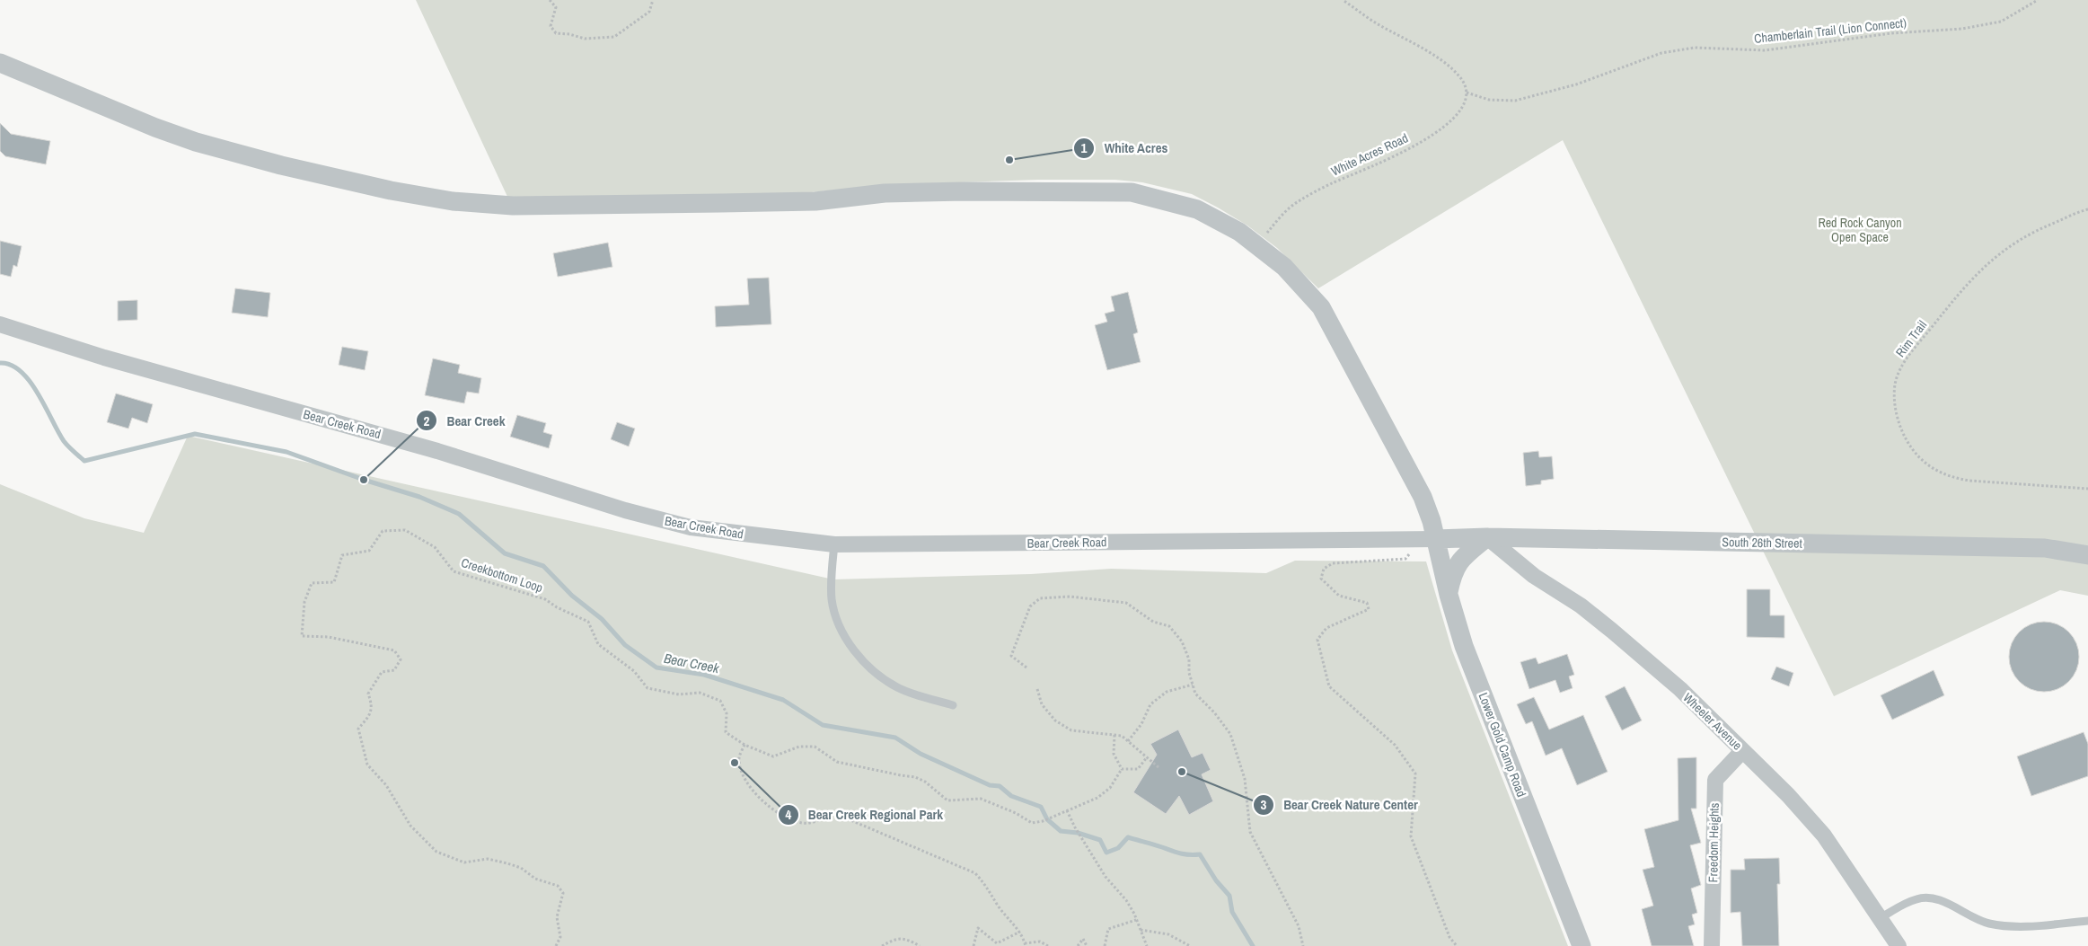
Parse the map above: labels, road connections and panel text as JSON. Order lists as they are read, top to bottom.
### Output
{
  "streets": {
    "street": [
      "Bear Creek Road",
      "South 26th Street",
      "Wheeler Avenue",
      "Lower Gold Camp Road",
      "Freedom Heights"
    ],
    "path": [
      "Chamberlain Trail (Lion Connect)",
      "White Acres Road",
      "Rim Trail",
      "Creekbottom Loop"
    ]
  },
  "crossings": [
    ["Chamberlain Trail (Lion Connect)", "White Acres Road"],
    ["White Acres Road", "Lower Gold Camp Road"],
    ["Bear Creek Road", "South 26th Street"],
    ["Bear Creek Road", "Lower Gold Camp Road"],
    ["South 26th Street", "Wheeler Avenue"],
    ["South 26th Street", "Lower Gold Camp Road"],
    ["Wheeler Avenue", "Freedom Heights"]
  ],
  "water": ["Bear Creek"],
  "parks": ["Red Rock Canyon Open Space"],
  "places": [
    "White Acres",
    "Bear Creek",
    "Bear Creek Regional Park",
    "Bear Creek Nature Center"
  ]
}
